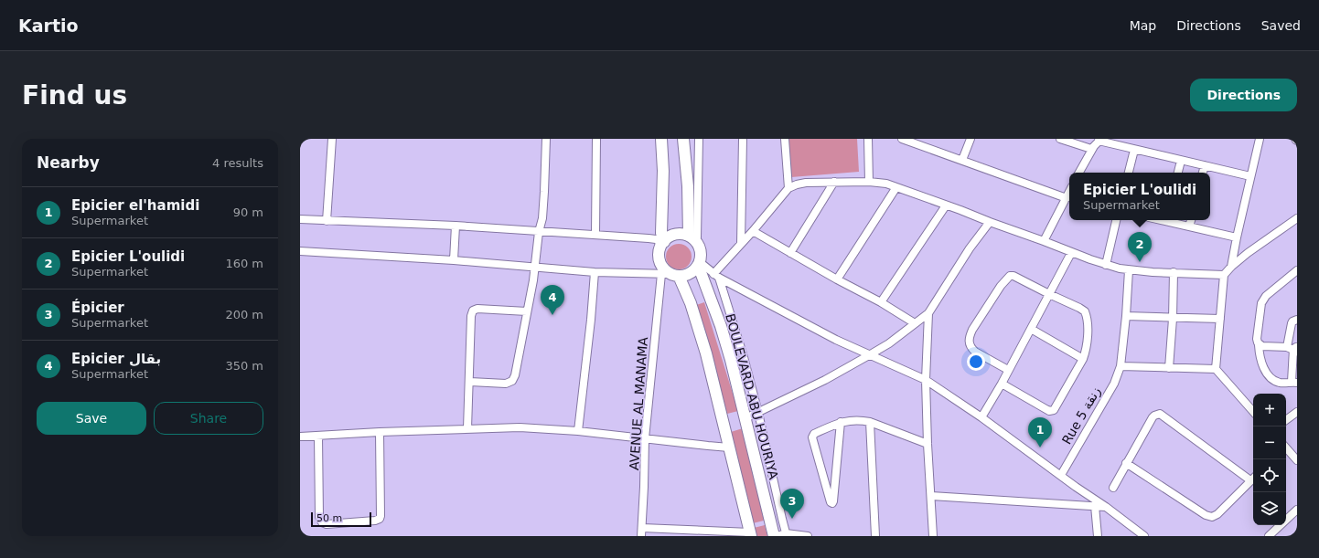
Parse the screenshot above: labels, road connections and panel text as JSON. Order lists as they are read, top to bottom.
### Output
{
  "streets": {
    "main road": ["BOULEVARD ABU HOURIYA"],
    "street": ["AVENUE AL MANAMA", "Rue 5 زنقة"]
  },
  "crossings": [
    ["BOULEVARD ABU HOURIYA", "AVENUE AL MANAMA"]
  ],
  "scale_bar": "50 m",
  "page": {
    "header": "Kartio",
    "nav": ["Map", "Directions", "Saved"],
    "buttons": [
      "Directions",
      ["Save", "Share"]
    ],
    "title": "Find us",
    "heading": ["Nearby", "4 results"],
    "popup": ["Epicier L'oulidi", "Supermarket"],
    "list": [
      {
        "mark": "1",
        "name": "Epicier el'hamidi",
        "note": "Supermarket",
        "value": "90 m"
      },
      {
        "mark": "2",
        "name": "Epicier L'oulidi",
        "note": "Supermarket",
        "value": "160 m"
      },
      {
        "mark": "3",
        "name": "Épicier",
        "note": "Supermarket",
        "value": "200 m"
      },
      {
        "mark": "4",
        "name": "Epicier بقال",
        "note": "Supermarket",
        "value": "350 m"
      }
    ],
    "pins": [
      "2",
      "4",
      "1",
      "3"
    ],
    "map_buttons": ["+", "−"],
    "scale": "50 m"
  }
}
